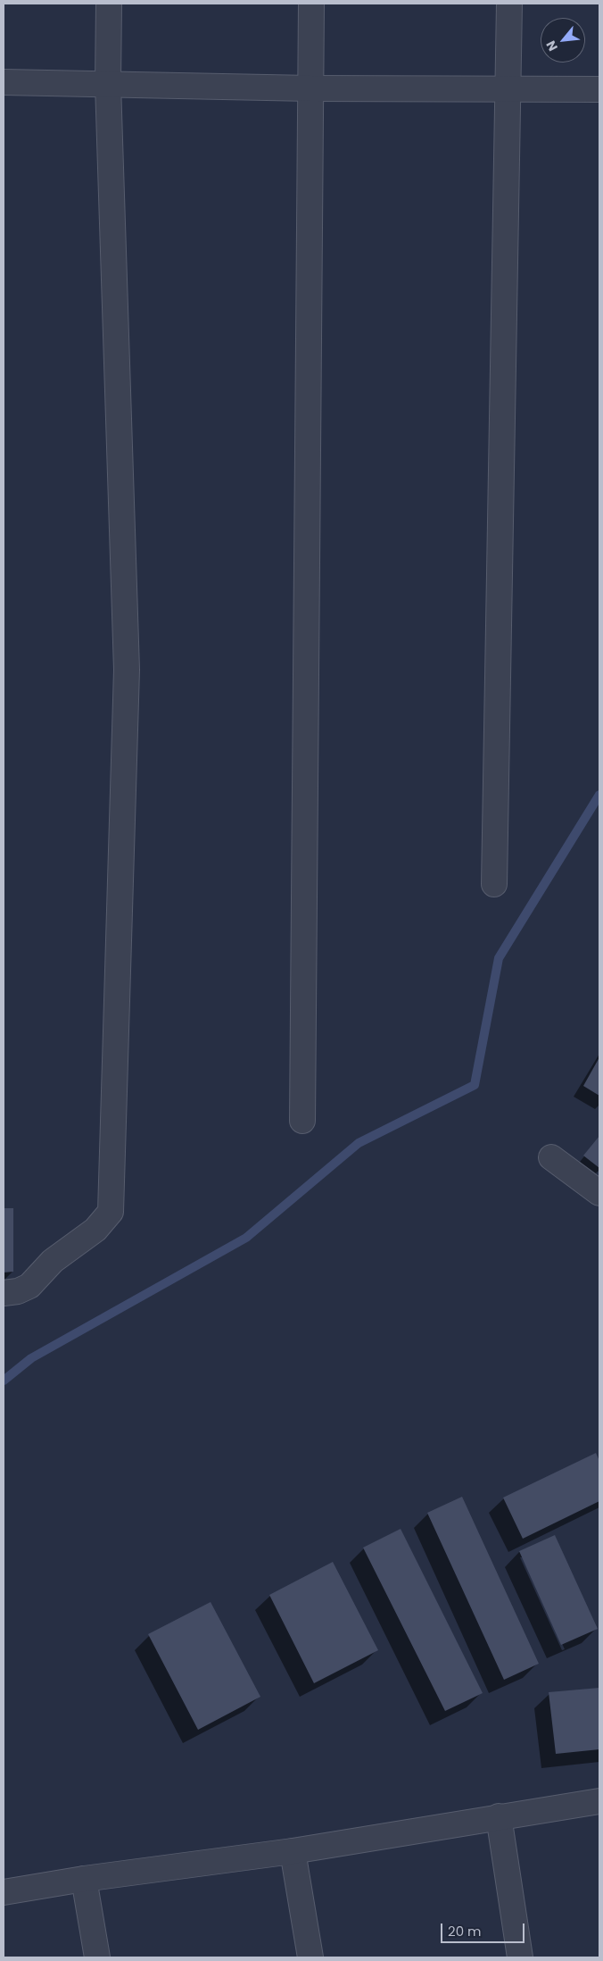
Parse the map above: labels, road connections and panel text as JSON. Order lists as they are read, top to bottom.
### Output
{
  "scale_bar": "20 m",
  "north": "bottom left"
}
